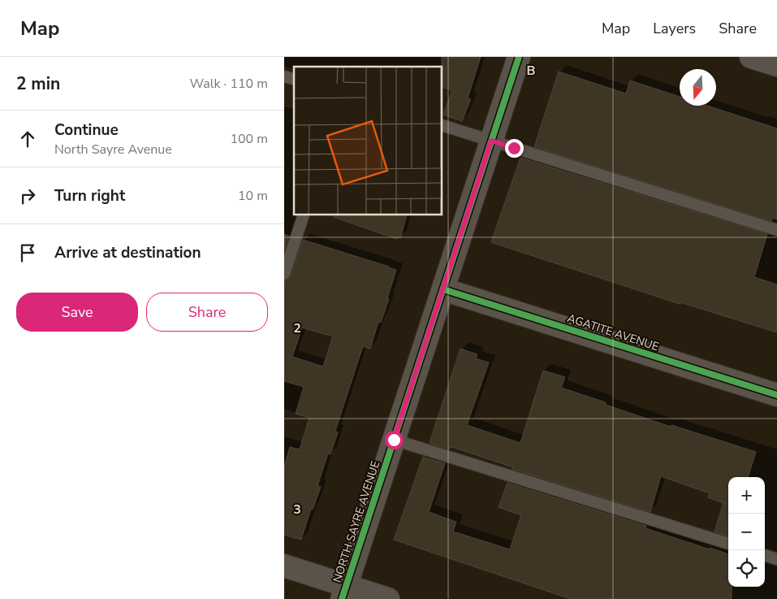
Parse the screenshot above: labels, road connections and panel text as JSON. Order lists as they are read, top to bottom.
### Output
{
  "streets": {
    "street": ["AGATITE AVENUE", "NORTH SAYRE AVENUE"]
  },
  "crossings": [
    ["AGATITE AVENUE", "NORTH SAYRE AVENUE"]
  ],
  "north": "bottom",
  "page": {
    "header": "Map",
    "nav": ["Map", "Layers", "Share"],
    "heading": ["2 min", "Walk · 110 m"],
    "list": [
      ["Continue", "North Sayre Avenue", "100 m"],
      ["Turn right", "10 m"],
      "Arrive at destination"
    ],
    "buttons": ["Save", "Share"],
    "map_buttons": ["+", "−"]
  },
  "grid": {
    "columns": ["B"],
    "rows": ["2", "3"]
  }
}
